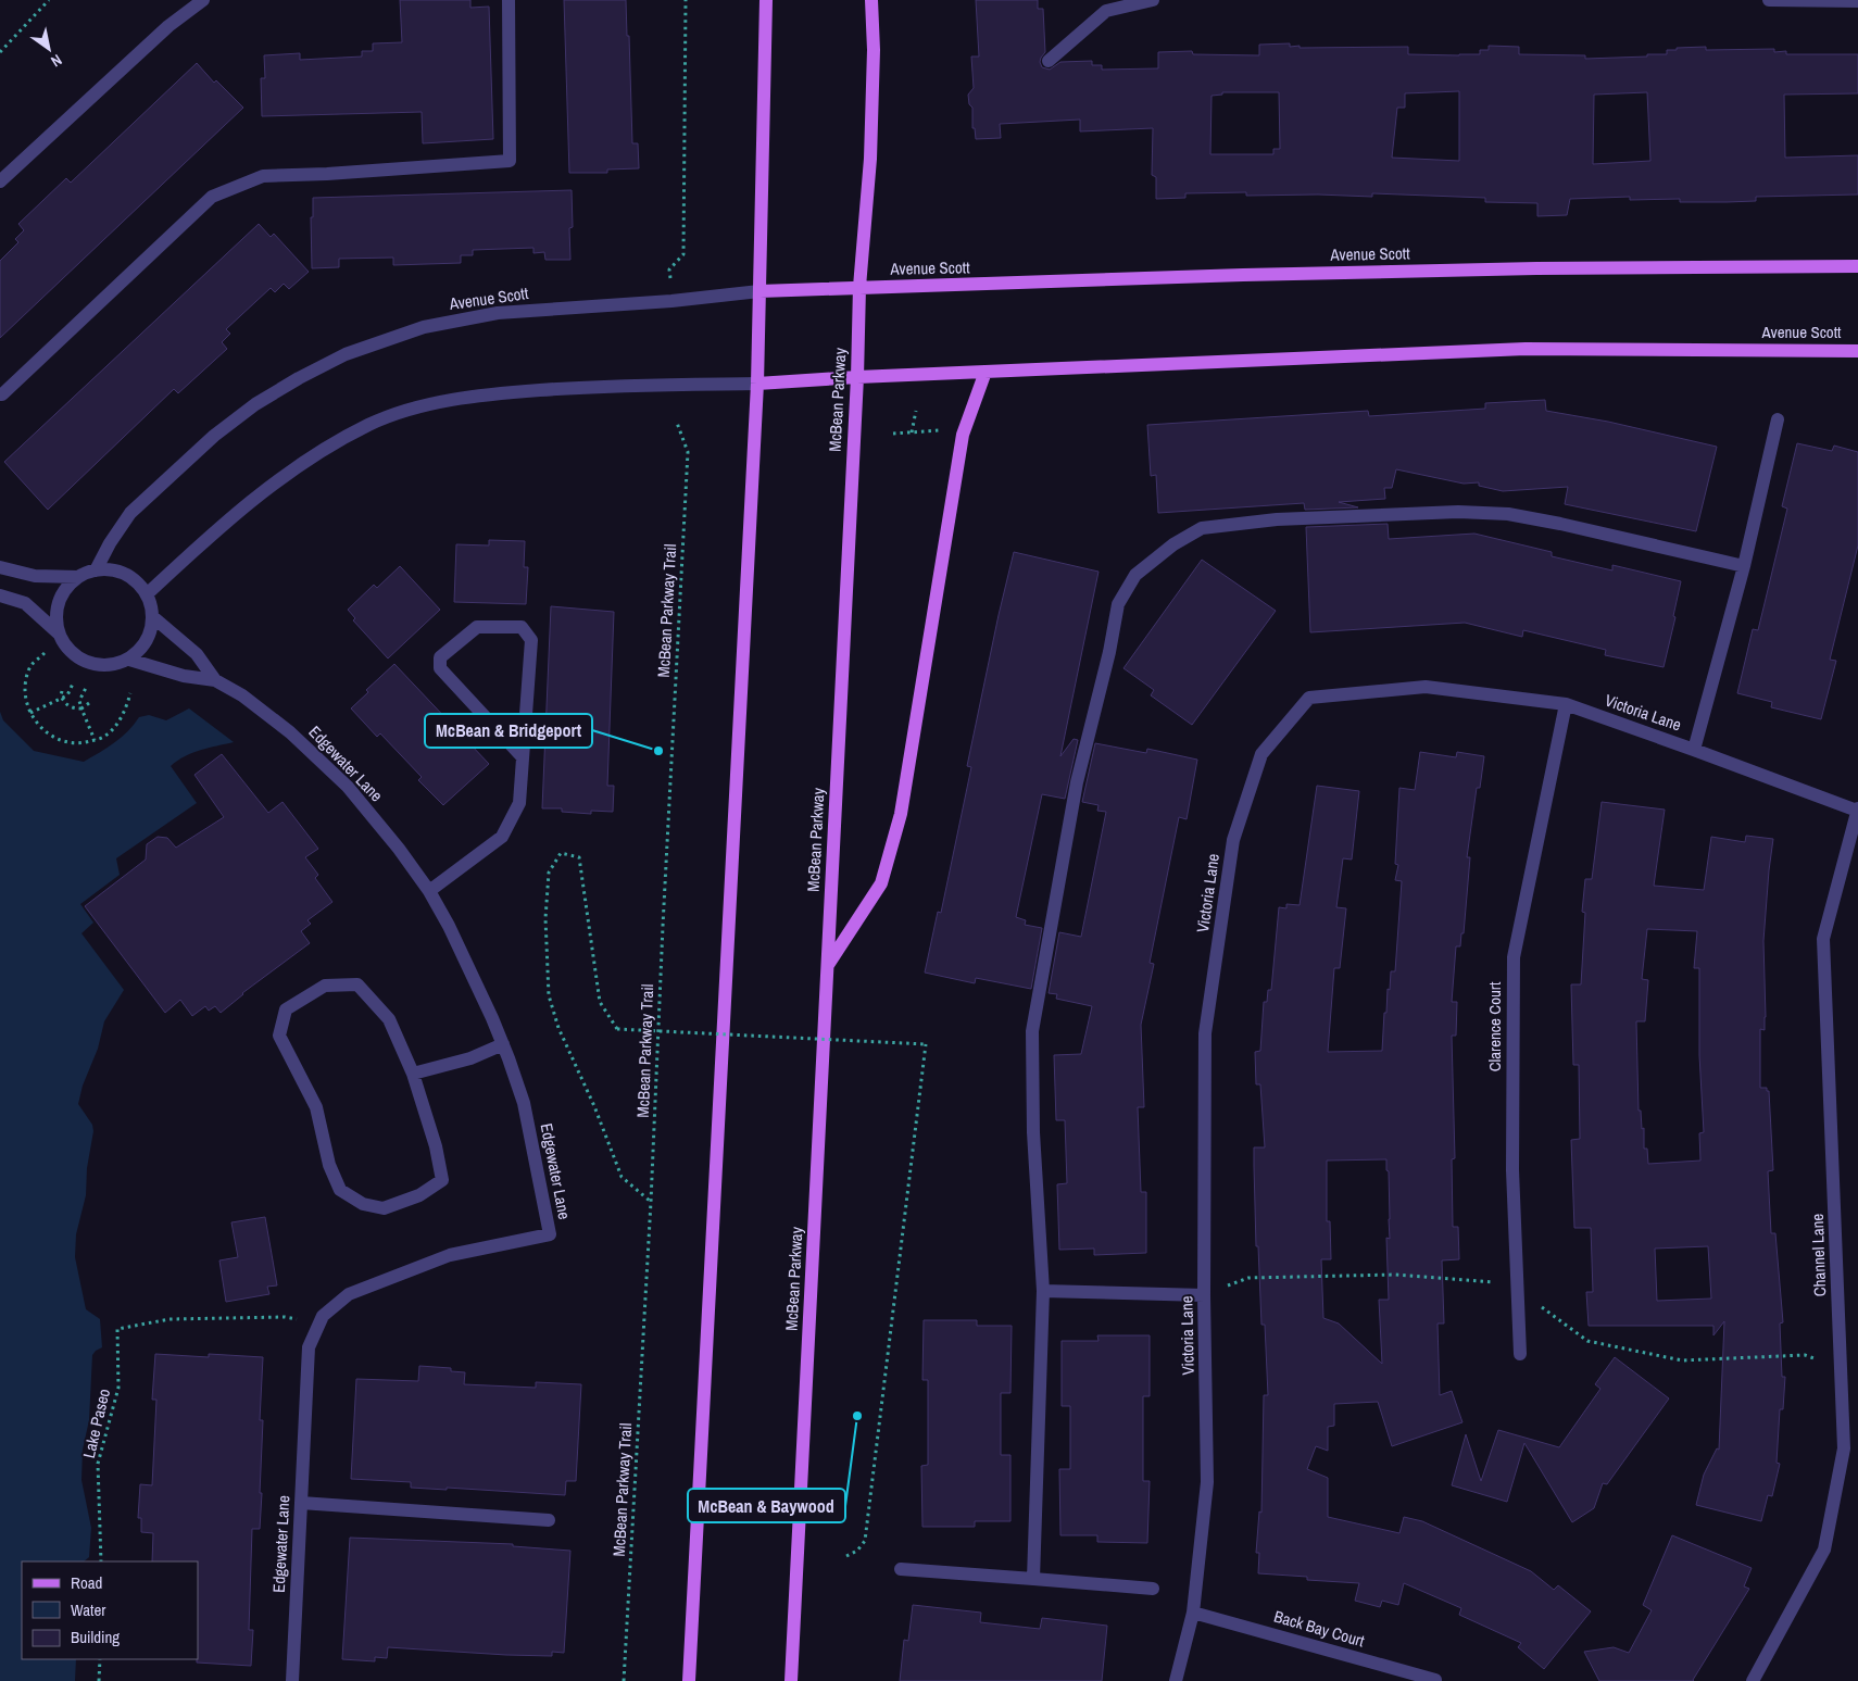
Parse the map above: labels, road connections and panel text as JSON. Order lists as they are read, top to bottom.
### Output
{
  "streets": {
    "main road": ["Avenue Scott", "McBean Parkway"],
    "street": [
      "Victoria Lane",
      "Edgewater Lane",
      "Clarence Court",
      "Channel Lane",
      "Back Bay Court"
    ],
    "path": ["McBean Parkway Trail", "Lake Paseo"]
  },
  "crossings": [
    ["Avenue Scott", "McBean Parkway"],
    ["Avenue Scott", "Edgewater Lane"],
    ["Victoria Lane", "Clarence Court"],
    ["Victoria Lane", "Channel Lane"],
    ["Victoria Lane", "Back Bay Court"],
    ["Edgewater Lane", "Lake Paseo"]
  ],
  "places": ["McBean & Bridgeport", "McBean & Baywood"],
  "legend": ["Road", "Water", "Building"],
  "north": "bottom right"
}
